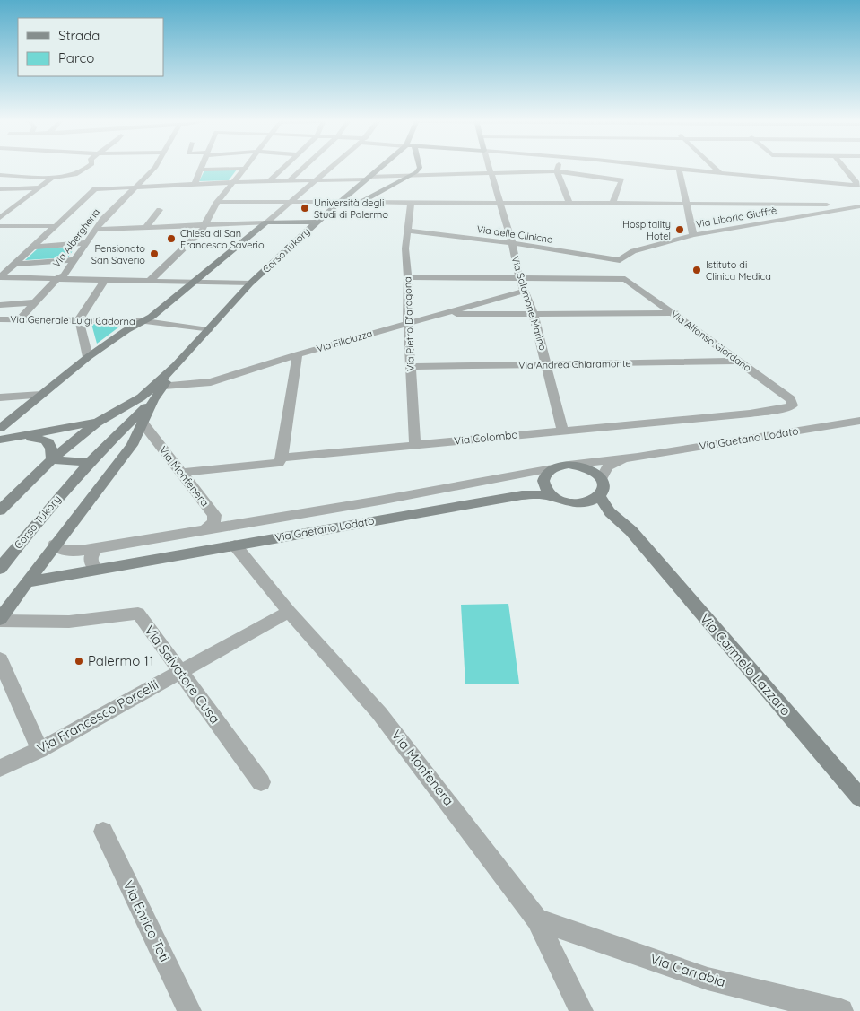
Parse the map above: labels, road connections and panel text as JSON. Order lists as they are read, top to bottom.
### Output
{
  "streets": {
    "street": [
      "Via Liborio Giuffrè",
      "Via delle Cliniche",
      "Via Albergheria",
      "Corso Tukory",
      "Via Salamone Marino",
      "Via Generale Luigi Cadorna",
      "Via Pietro D'aragona",
      "Via Filiciuzza",
      "Via Alfonso Giordano",
      "Via Andrea Chiaramonte",
      "Via Colomba",
      "Via Gaetano Lodato",
      "Via Monfenera",
      "Via Carmelo Lazzaro",
      "Via Salvatore Cusa",
      "Via Francesco Porcelli",
      "Via Enrico Toti",
      "Via Carrabia"
    ]
  },
  "crossings": [
    ["Via Liborio Giuffrè", "Via delle Cliniche"],
    ["Via Liborio Giuffrè", "Via Alfonso Giordano"],
    ["Via delle Cliniche", "Via Salamone Marino"],
    ["Via delle Cliniche", "Via Pietro D'aragona"],
    ["Via delle Cliniche", "Via Alfonso Giordano"],
    ["Via Albergheria", "Via Generale Luigi Cadorna"],
    ["Corso Tukory", "Via Generale Luigi Cadorna"],
    ["Corso Tukory", "Via Filiciuzza"],
    ["Corso Tukory", "Via Gaetano Lodato"],
    ["Corso Tukory", "Via Monfenera"],
    ["Corso Tukory", "Via Salvatore Cusa"],
    ["Via Salamone Marino", "Via Filiciuzza"],
    ["Via Salamone Marino", "Via Andrea Chiaramonte"],
    ["Via Salamone Marino", "Via Colomba"],
    ["Via Pietro D'aragona", "Via Filiciuzza"],
    ["Via Pietro D'aragona", "Via Andrea Chiaramonte"],
    ["Via Pietro D'aragona", "Via Colomba"],
    ["Via Alfonso Giordano", "Via Andrea Chiaramonte"],
    ["Via Alfonso Giordano", "Via Colomba"],
    ["Via Colomba", "Via Monfenera"],
    ["Via Gaetano Lodato", "Via Monfenera"],
    ["Via Gaetano Lodato", "Via Carmelo Lazzaro"],
    ["Via Monfenera", "Via Francesco Porcelli"],
    ["Via Monfenera", "Via Carrabia"],
    ["Via Salvatore Cusa", "Via Francesco Porcelli"]
  ],
  "places": [
    "Università degli Studi di Palermo",
    "Hospitality Hotel",
    "Chiesa di San Francesco Saverio",
    "Pensionato San Saverio",
    "Istituto di Clinica Medica",
    "Palermo 11"
  ],
  "legend": ["Strada", "Parco"]
}
